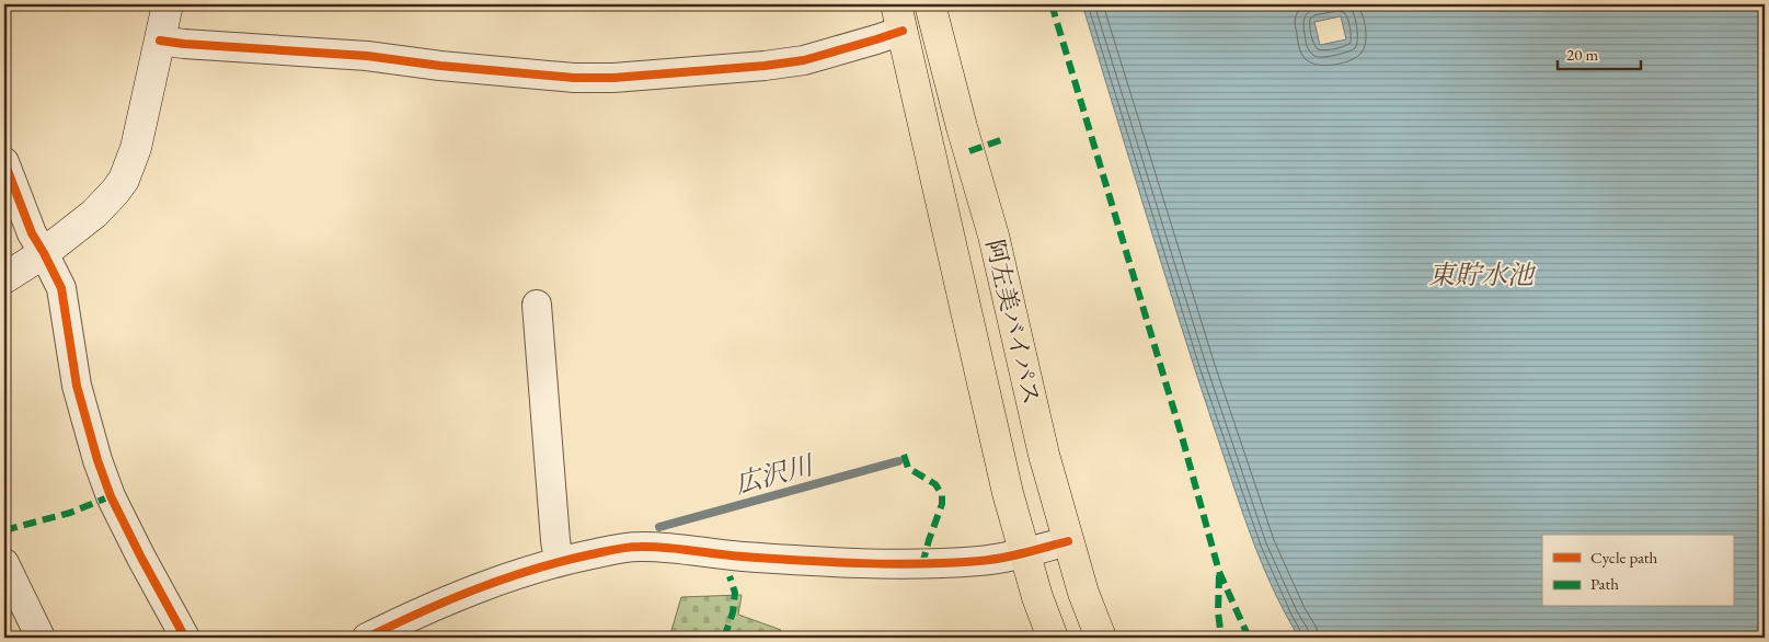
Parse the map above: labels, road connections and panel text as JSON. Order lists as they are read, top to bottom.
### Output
{
  "streets": {
    "main road": ["阿左美バイパス"]
  },
  "water": ["東貯水池", "広沢川"],
  "legend": ["Cycle path", "Path"],
  "scale_bar": "20 m"
}
